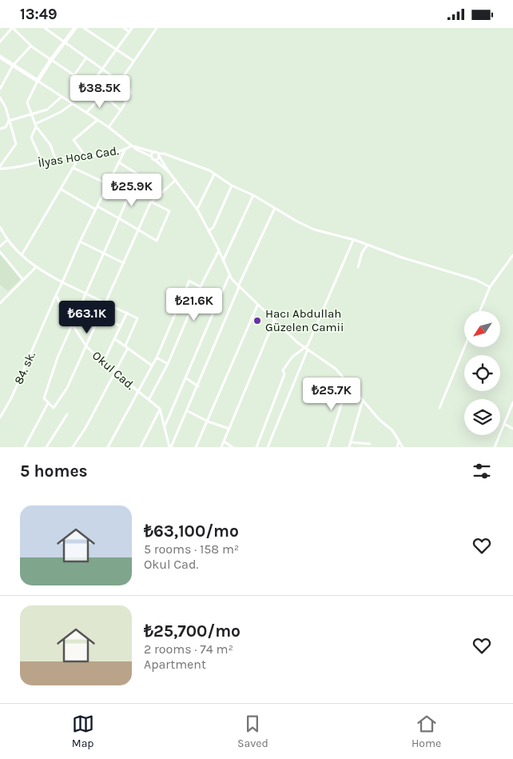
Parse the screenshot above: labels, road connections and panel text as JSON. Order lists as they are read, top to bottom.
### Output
{
  "streets": {
    "street": ["İlyas Hoca Cad.", "84. sk.", "Okul Cad."]
  },
  "crossings": [
    ["84. sk.", "Okul Cad."]
  ],
  "places": ["Hacı Abdullah Güzelen Camii"],
  "north": "bottom left",
  "page": {
    "status": "13:49",
    "price": [
      "₺38.5K",
      "₺25.9K",
      "₺21.6K",
      "₺63.1K",
      "₺25.7K"
    ],
    "heading": "5 homes",
    "list": [
      {
        "name": "₺63,100/mo",
        "note": "5 rooms · 158 m² · Okul Cad."
      },
      {
        "name": "₺25,700/mo",
        "note": "2 rooms · 74 m² · Apartment"
      }
    ],
    "tabs": ["Map", "Saved", "Home"]
  }
}
